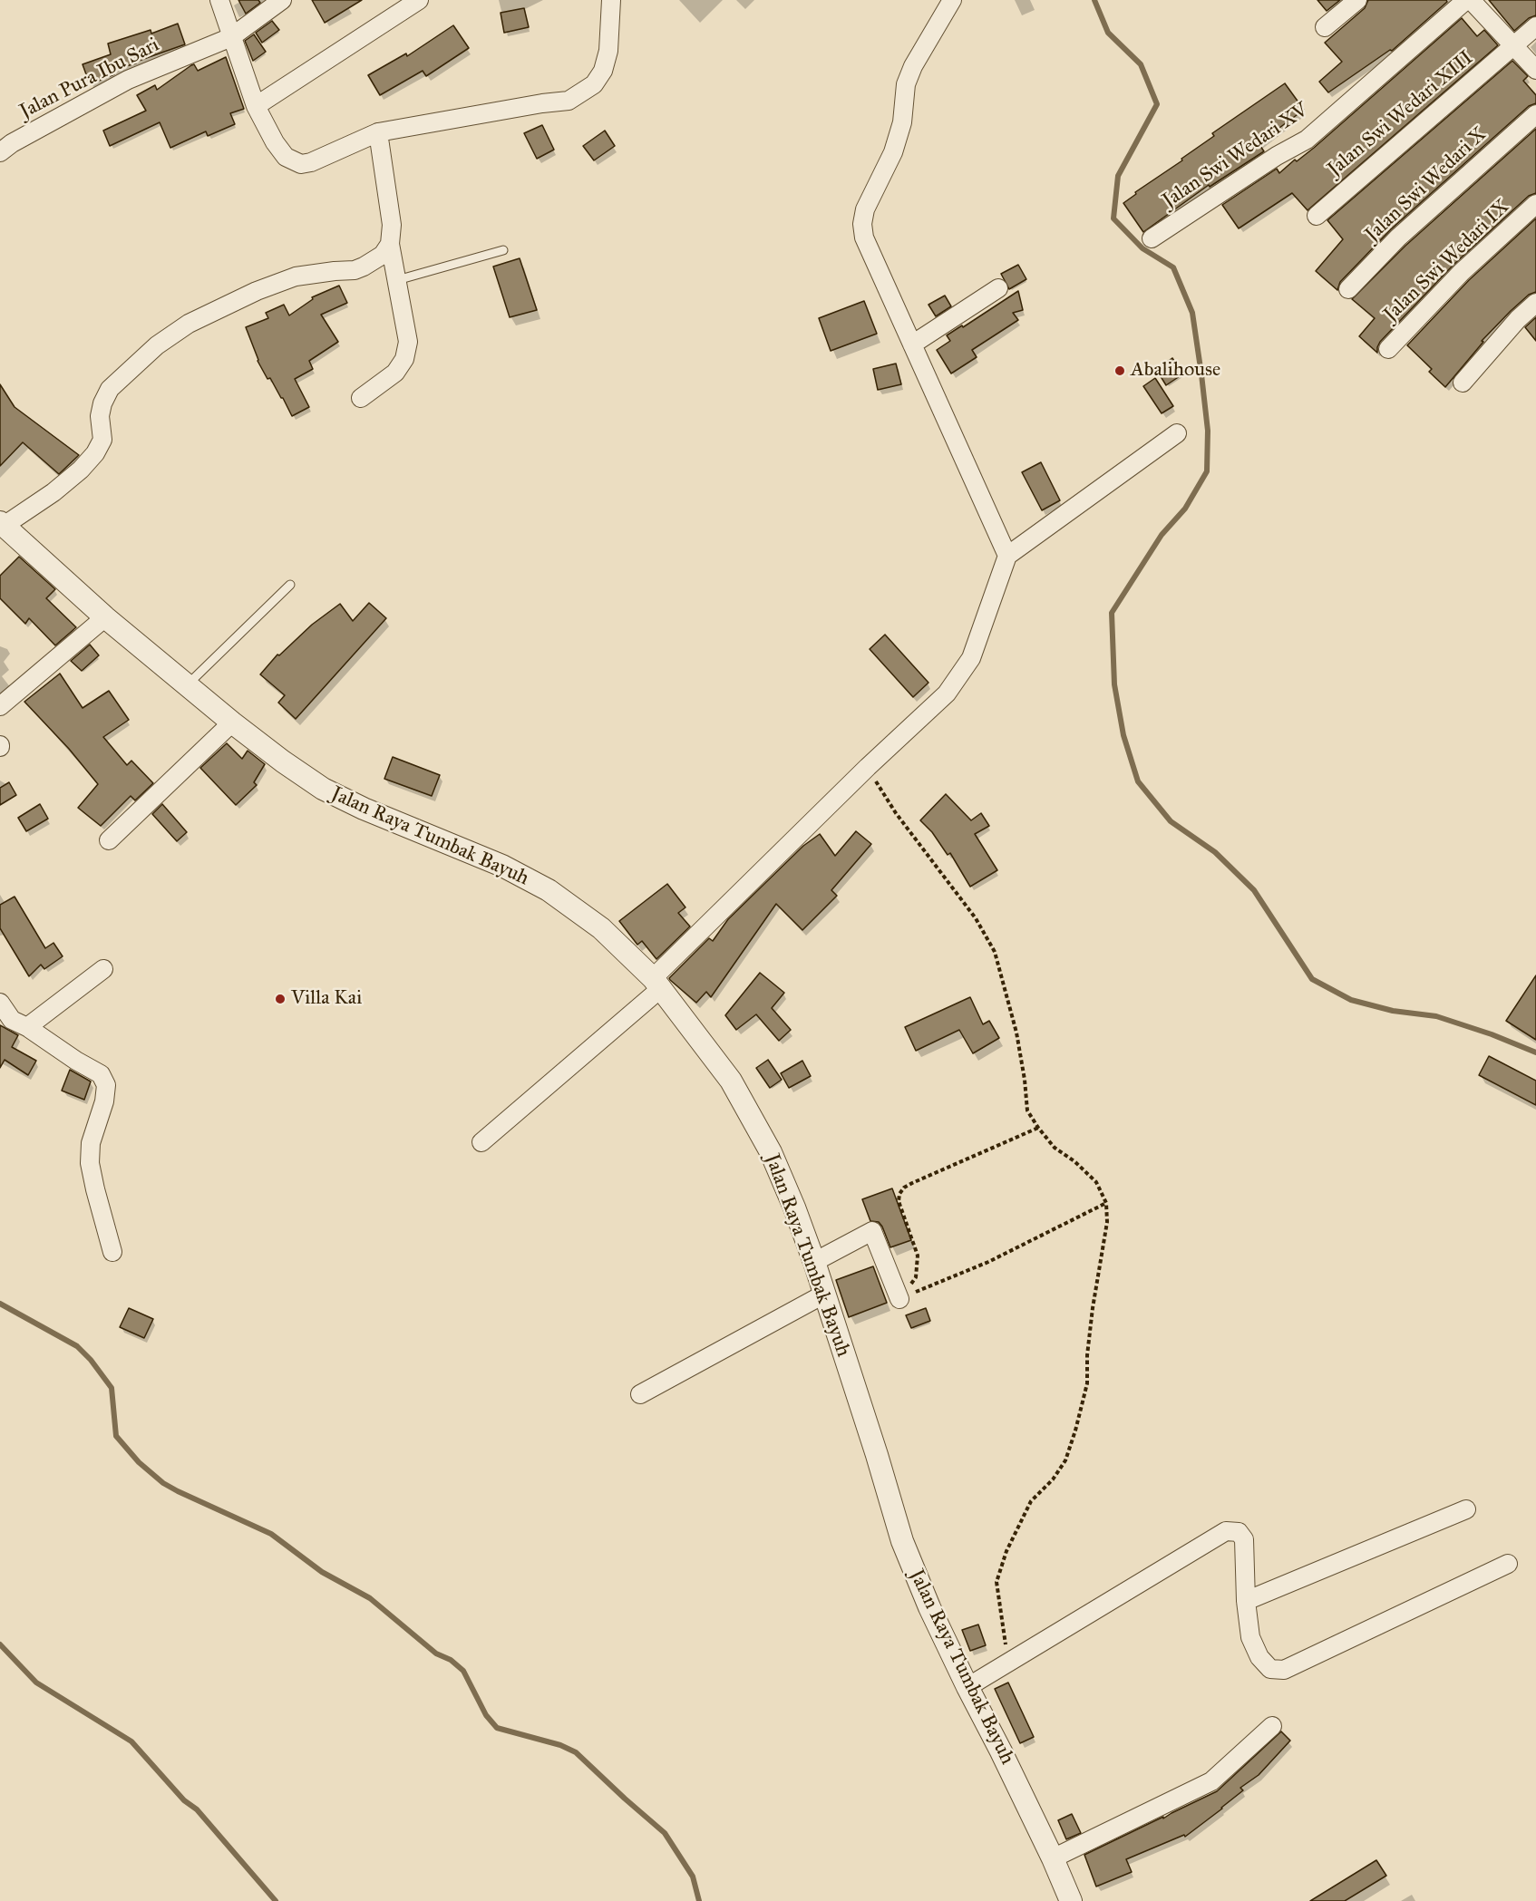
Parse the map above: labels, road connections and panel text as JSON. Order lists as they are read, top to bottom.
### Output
{
  "streets": {
    "street": [
      "Jalan Pura Ibu Sari",
      "Jalan Swi Wedari XIII",
      "Jalan Swi Wedari XV",
      "Jalan Swi Wedari X",
      "Jalan Swi Wedari IX",
      "Jalan Raya Tumbak Bayuh"
    ]
  },
  "places": ["Abalihouse", "Villa Kai"]
}
